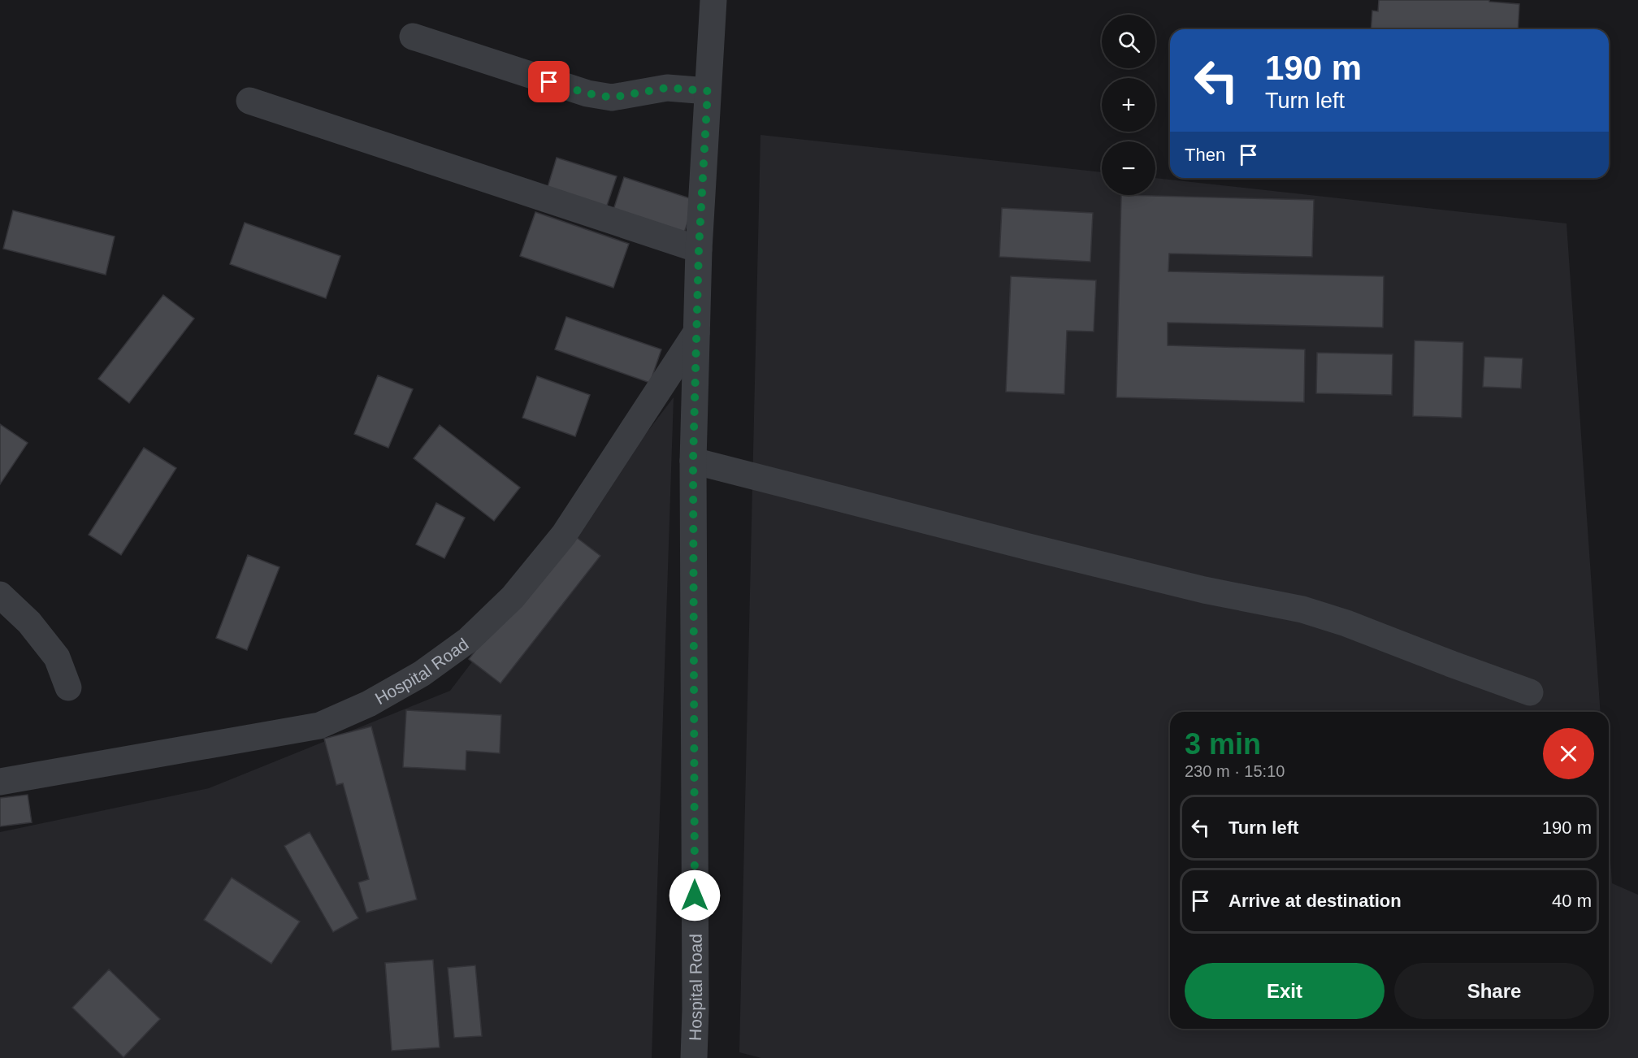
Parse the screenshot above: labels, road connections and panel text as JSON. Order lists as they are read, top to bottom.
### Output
{
  "streets": {
    "street": ["Hospital Road"]
  },
  "page": {
    "map_buttons": ["+", "−"],
    "turn": ["190 m", "Turn left"],
    "then": "Then",
    "heading": ["3 min", "230 m · 15:10"],
    "list": [
      {
        "name": "Turn left",
        "value": "190 m"
      },
      {
        "name": "Arrive at destination",
        "value": "40 m"
      }
    ],
    "buttons": ["Exit", "Share"]
  }
}
